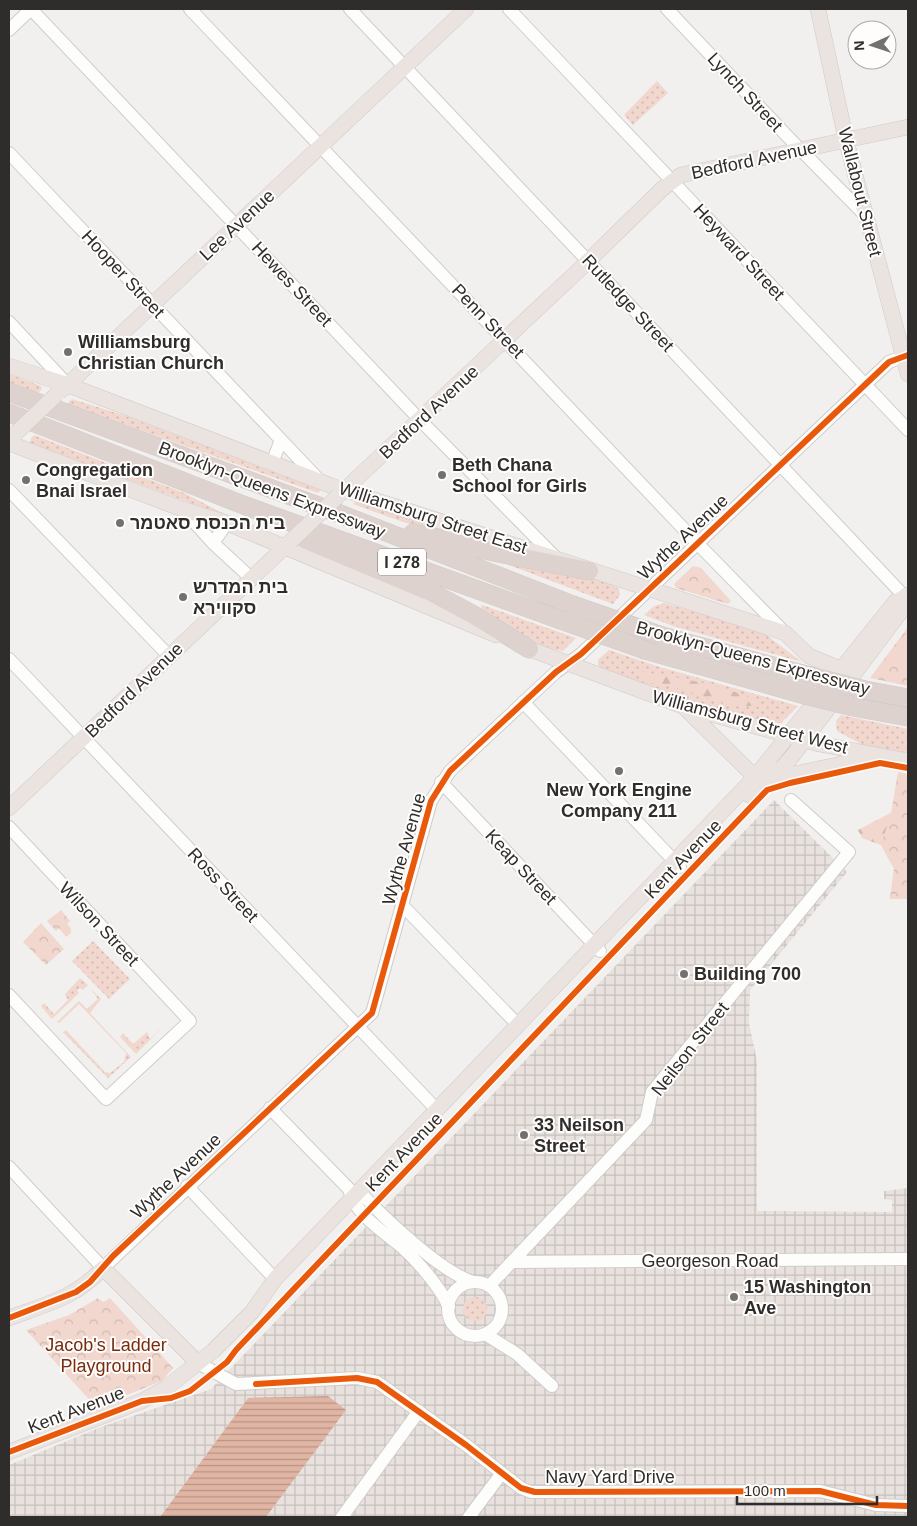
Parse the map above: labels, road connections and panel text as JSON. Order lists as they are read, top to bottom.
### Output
{
  "streets": {
    "highway": ["Brooklyn-Queens Expressway", "I 278"],
    "main road": [
      "Bedford Avenue",
      "Wallabout Street",
      "Lee Avenue",
      "Williamsburg Street East",
      "Wythe Avenue",
      "Williamsburg Street West",
      "Kent Avenue"
    ],
    "street": [
      "Lynch Street",
      "Heyward Street",
      "Hooper Street",
      "Hewes Street",
      "Rutledge Street",
      "Penn Street",
      "Keap Street",
      "Ross Street",
      "Wilson Street",
      "Neilson Street",
      "Georgeson Road",
      "Navy Yard Drive"
    ]
  },
  "crossings": [
    ["Lynch Street", "Bedford Avenue"],
    ["Lynch Street", "Wallabout Street"],
    ["Bedford Avenue", "Wallabout Street"],
    ["Bedford Avenue", "Heyward Street"],
    ["Bedford Avenue", "Hewes Street"],
    ["Bedford Avenue", "Rutledge Street"],
    ["Bedford Avenue", "Penn Street"],
    ["Bedford Avenue", "Williamsburg Street East"],
    ["Bedford Avenue", "Williamsburg Street West"],
    ["Bedford Avenue", "Ross Street"],
    ["Wallabout Street", "Wythe Avenue"],
    ["Lee Avenue", "Hooper Street"],
    ["Lee Avenue", "Hewes Street"],
    ["Lee Avenue", "Rutledge Street"],
    ["Lee Avenue", "Penn Street"],
    ["Lee Avenue", "Williamsburg Street East"],
    ["Lee Avenue", "Williamsburg Street West"],
    ["Heyward Street", "Wythe Avenue"],
    ["Hooper Street", "Williamsburg Street East"],
    ["Hewes Street", "Williamsburg Street East"],
    ["Rutledge Street", "Wythe Avenue"],
    ["Rutledge Street", "Kent Avenue"],
    ["Penn Street", "Williamsburg Street East"],
    ["Penn Street", "Wythe Avenue"],
    ["Williamsburg Street East", "Wythe Avenue"],
    ["Williamsburg Street East", "Kent Avenue"],
    ["Wythe Avenue", "Williamsburg Street West"],
    ["Wythe Avenue", "Keap Street"],
    ["Wythe Avenue", "Ross Street"],
    ["Williamsburg Street West", "Kent Avenue"],
    ["Kent Avenue", "Keap Street"],
    ["Kent Avenue", "Ross Street"],
    ["Kent Avenue", "Navy Yard Drive"],
    ["Neilson Street", "Georgeson Road"]
  ],
  "parks": ["Jacob's Ladder Playground"],
  "places": [
    "Williamsburg Christian Church",
    "Beth Chana School for Girls",
    "Congregation Bnai Israel",
    "בית הכנסת סאטמר",
    "בית המדרש סקווירא",
    "New York Engine Company 211",
    "Building 700",
    "33 Neilson Street",
    "15 Washington Ave"
  ],
  "scale_bar": "100 m",
  "north": "left"
}
